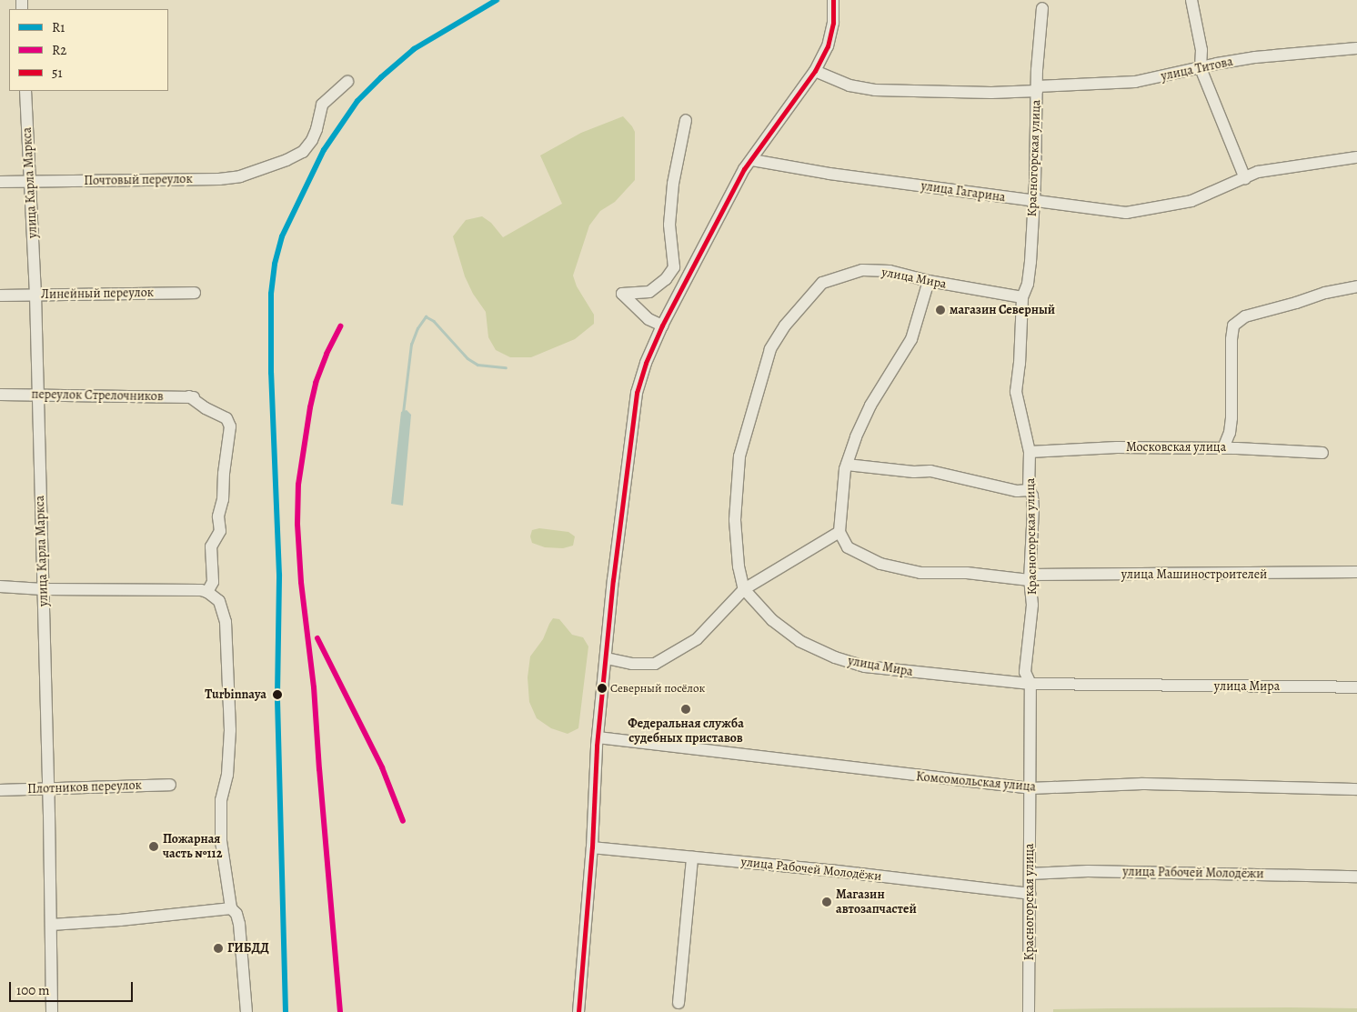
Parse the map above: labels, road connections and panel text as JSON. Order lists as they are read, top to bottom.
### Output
{
  "streets": {
    "street": [
      "улица Титова",
      "Красногорская улица",
      "Почтовый переулок",
      "улица Карла Маркса",
      "улица Гагарина",
      "улица Мира",
      "Линейный переулок",
      "переулок Стрелочников",
      "Московская улица",
      "улица Машиностроителей",
      "Комсомольская улица",
      "Плотников переулок",
      "улица Рабочей Молодёжи"
    ]
  },
  "crossings": [
    ["улица Титова", "Красногорская улица"],
    ["Красногорская улица", "улица Гагарина"],
    ["Красногорская улица", "улица Мира"],
    ["Красногорская улица", "Московская улица"],
    ["Красногорская улица", "улица Машиностроителей"],
    ["Красногорская улица", "Комсомольская улица"],
    ["Красногорская улица", "улица Рабочей Молодёжи"],
    ["Почтовый переулок", "улица Карла Маркса"],
    ["улица Карла Маркса", "Линейный переулок"],
    ["улица Карла Маркса", "переулок Стрелочников"],
    ["улица Карла Маркса", "Плотников переулок"]
  ],
  "places": [
    "магазин Северный",
    "Северный посёлок",
    "Turbinnaya",
    "Федеральная служба судебных приставов",
    "Пожарная часть №112",
    "Магазин автозапчастей",
    "ГИБДД"
  ],
  "lines": ["transit line R1", "transit line 51", "transit line R2"],
  "legend": ["R1", "R2", "51"],
  "scale_bar": "100 m"
}
